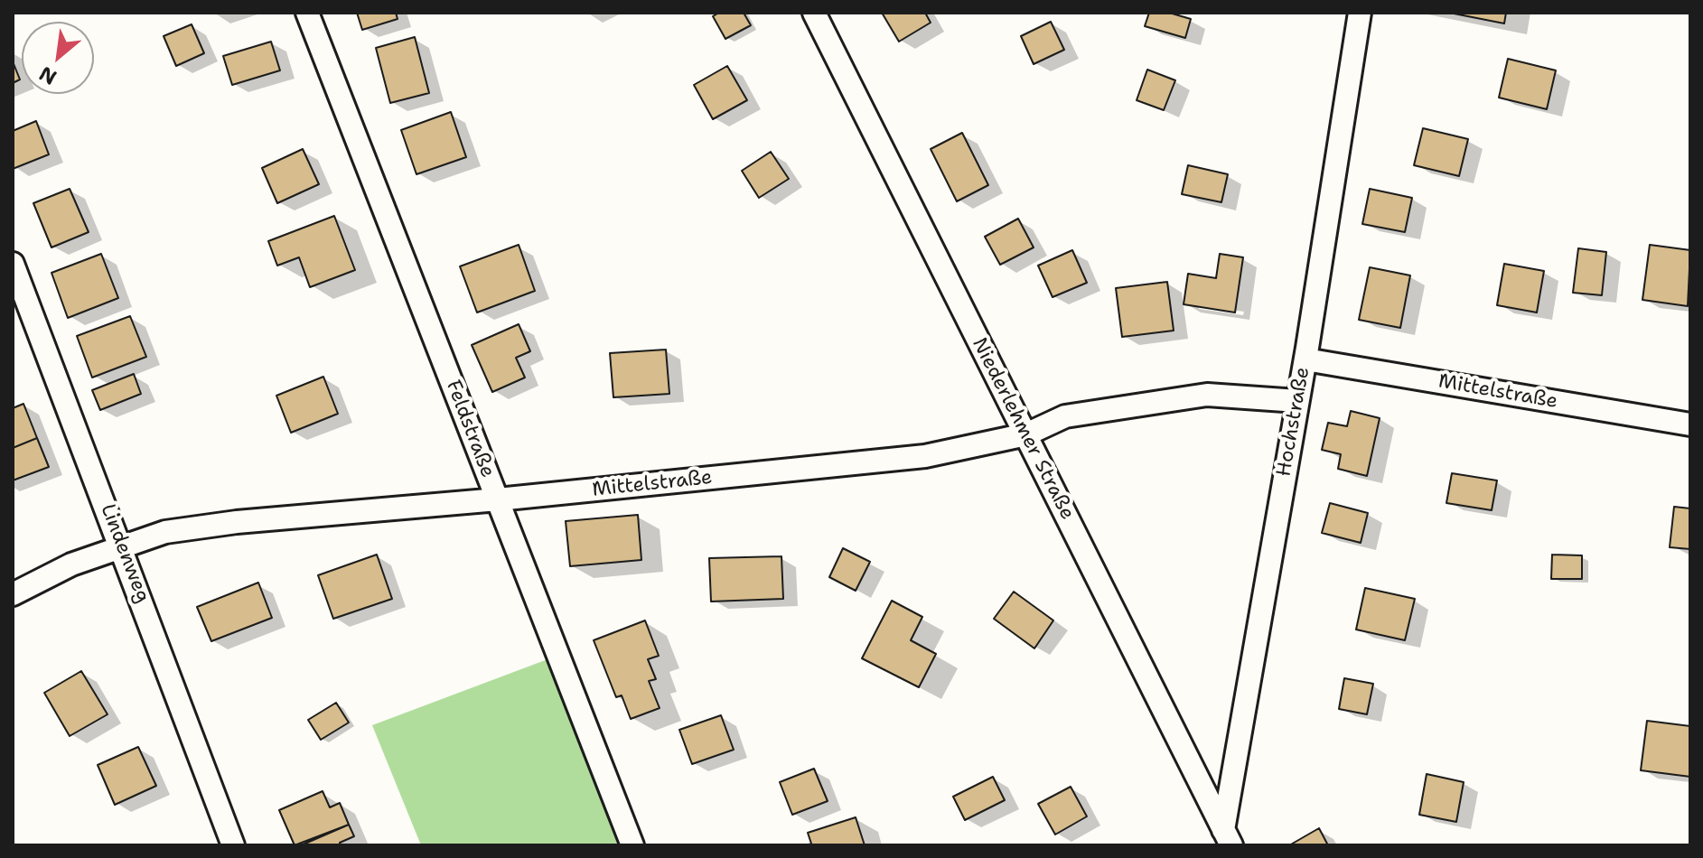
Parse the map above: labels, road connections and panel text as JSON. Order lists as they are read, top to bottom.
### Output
{
  "streets": {
    "street": [
      "Mittelstraße",
      "Hochstraße",
      "Feldstraße",
      "Niederlehmer Straße",
      "Lindenweg"
    ]
  },
  "crossings": [
    ["Mittelstraße", "Hochstraße"],
    ["Mittelstraße", "Feldstraße"],
    ["Mittelstraße", "Niederlehmer Straße"],
    ["Mittelstraße", "Lindenweg"],
    ["Hochstraße", "Niederlehmer Straße"]
  ],
  "north": "bottom left"
}
